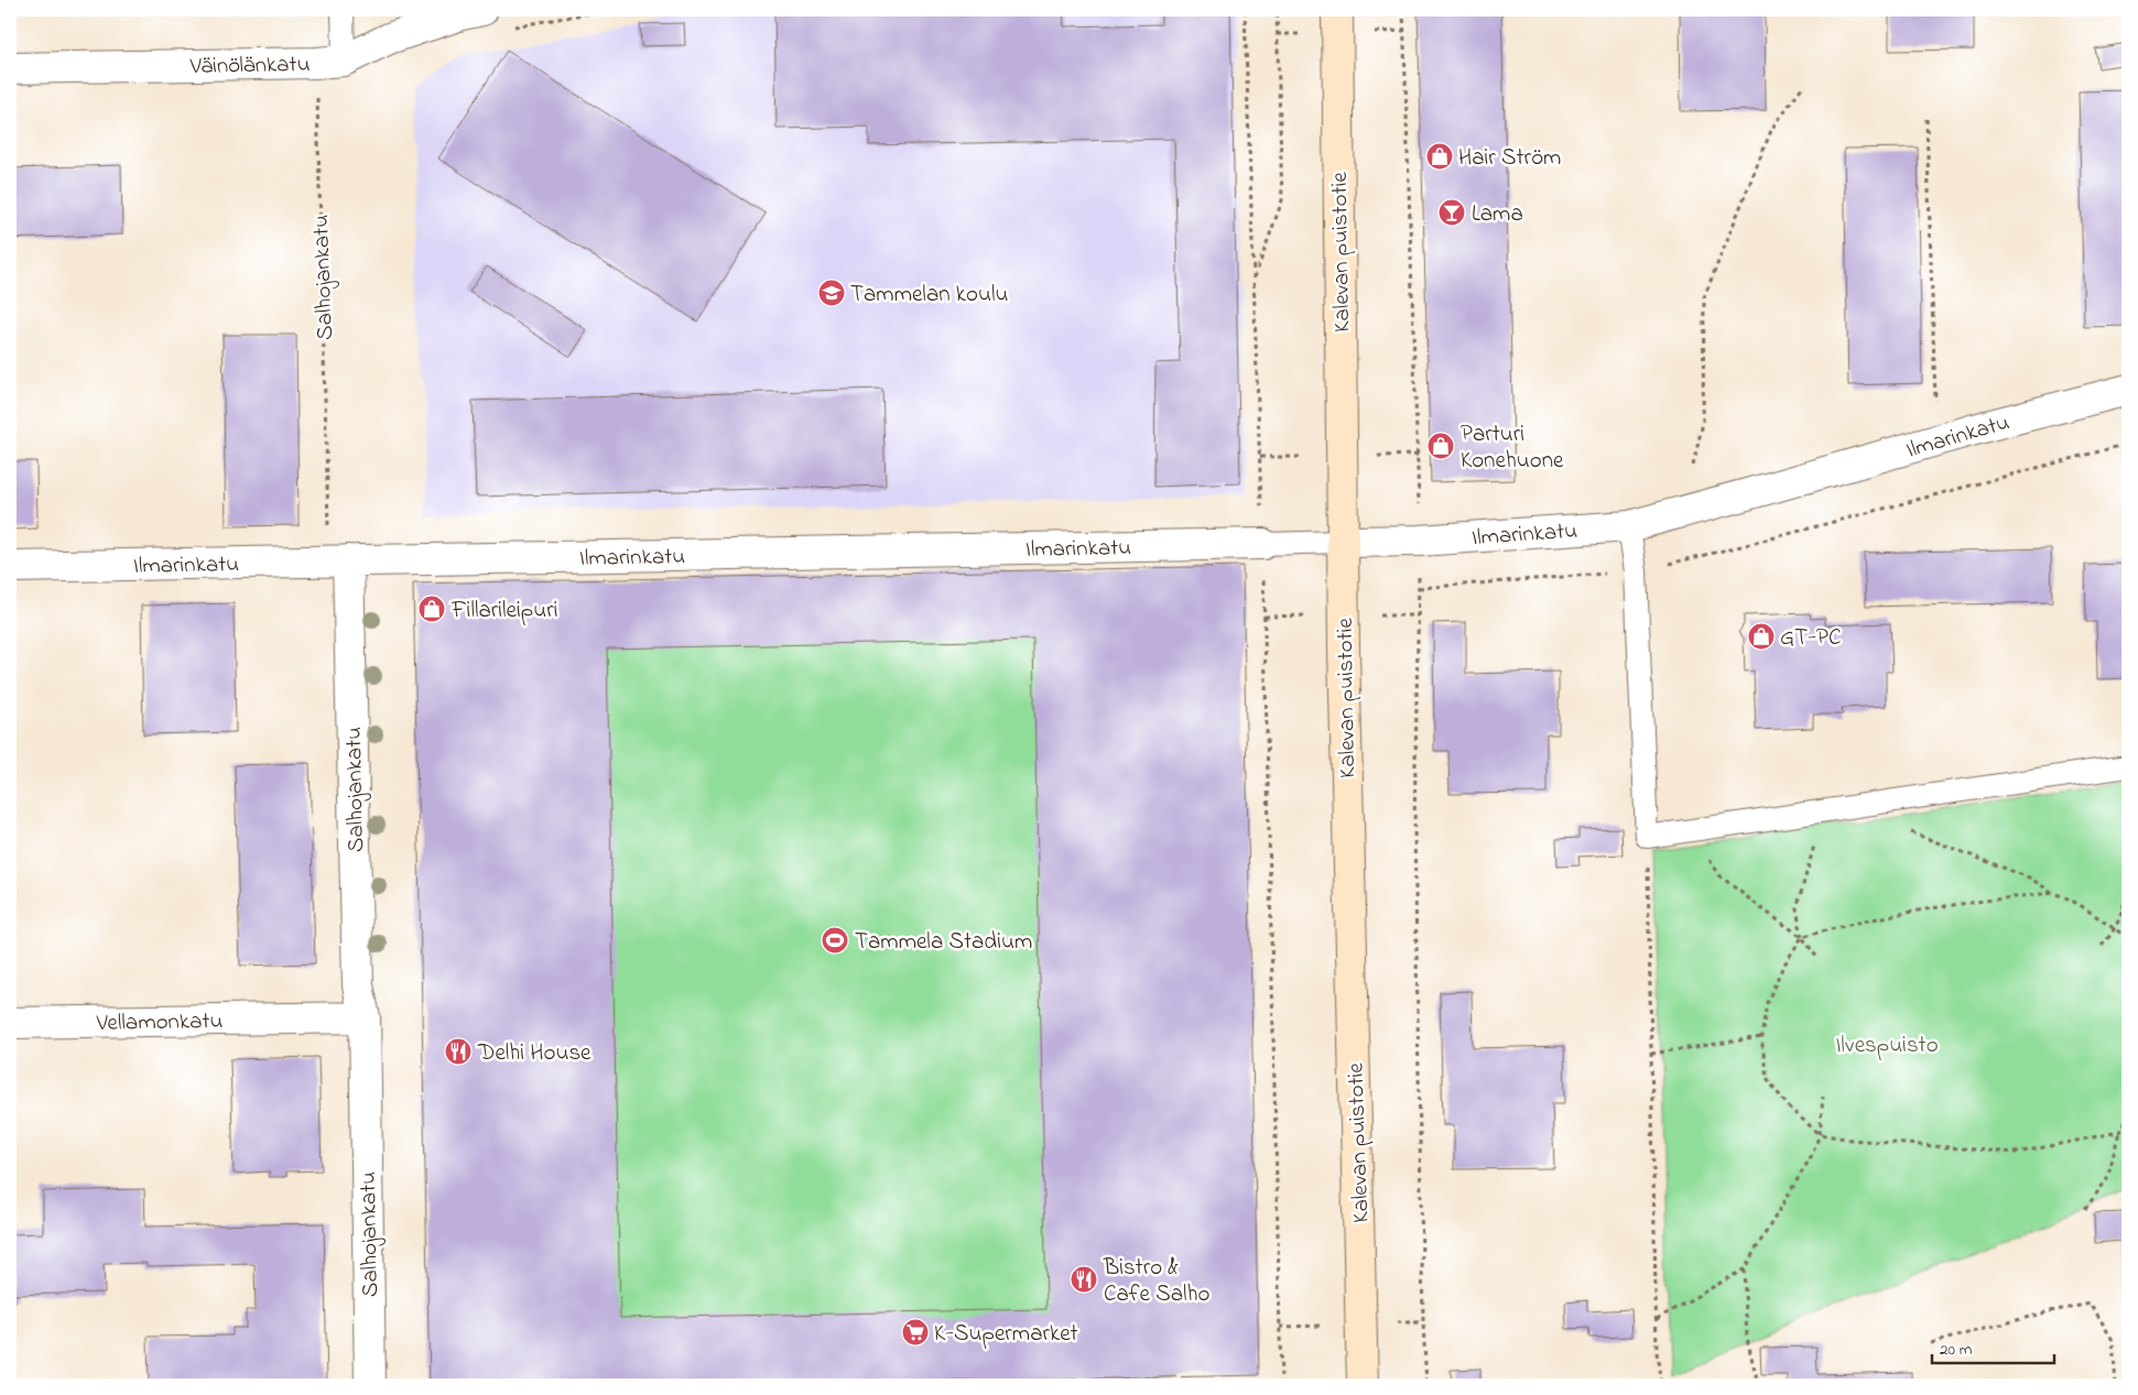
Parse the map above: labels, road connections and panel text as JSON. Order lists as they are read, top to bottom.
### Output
{
  "streets": {
    "main road": ["Kalevan puistotie"],
    "street": [
      "Väinölänkatu",
      "Salhojankatu",
      "Ilmarinkatu",
      "Vellamonkatu"
    ]
  },
  "crossings": [
    ["Väinölänkatu", "Salhojankatu"],
    ["Kalevan puistotie", "Ilmarinkatu"],
    ["Salhojankatu", "Ilmarinkatu"],
    ["Salhojankatu", "Vellamonkatu"]
  ],
  "parks": ["Ilvespuisto"],
  "places": {
    "shop": [
      "Hair Ström",
      "Parturi Konehuone",
      "Fillarileipuri",
      "GT-PC"
    ],
    "bar": ["Lama"],
    "school or university": ["Tammelan koulu"],
    "sports": ["Tammela Stadium"],
    "restaurant": ["Delhi House", "Bistro & Cafe Salho"],
    "supermarket": ["K-Supermarket"]
  },
  "scale_bar": "20 m"
}
